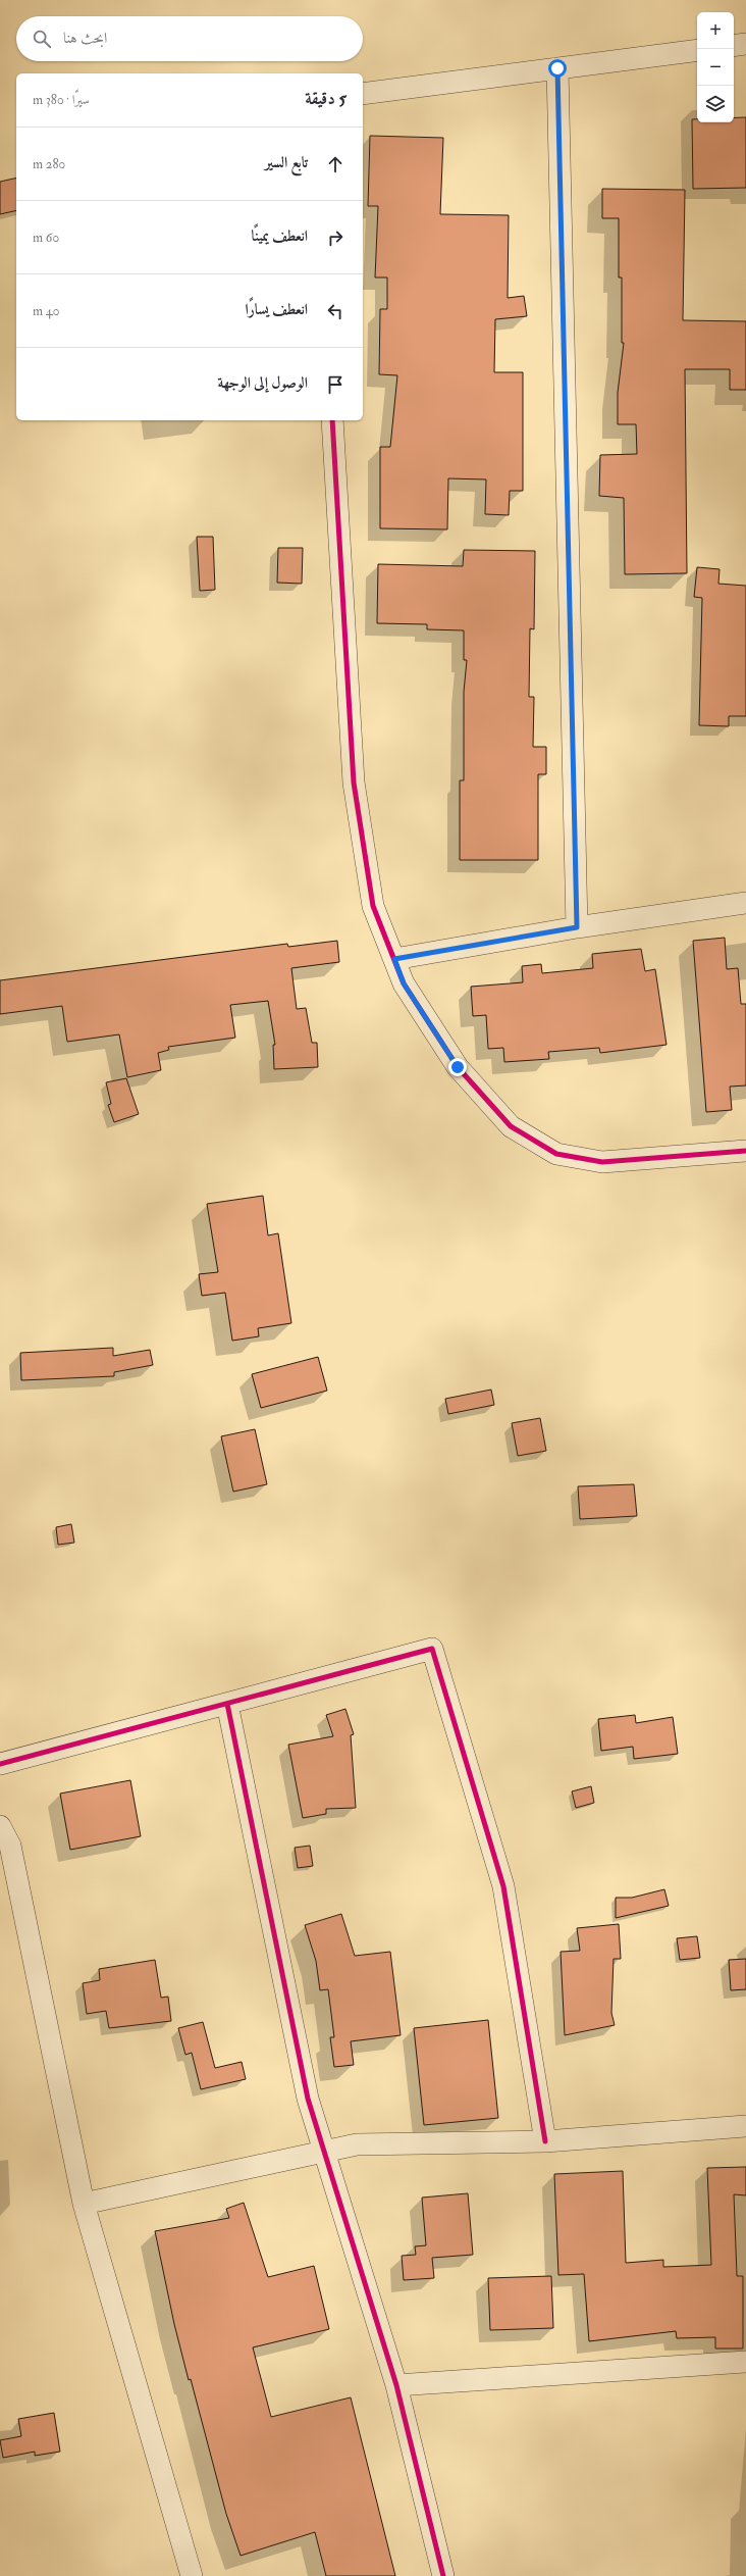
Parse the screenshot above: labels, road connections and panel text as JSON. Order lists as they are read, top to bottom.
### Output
{
  "page": {
    "map_buttons": ["+", "−"],
    "search": "ابحث هنا",
    "heading": ["5 دقيقة", "سيرًا · 380 m"],
    "list": [
      ["تابع السير", "280 m"],
      ["انعطف يمينًا", "60 m"],
      ["انعطف يسارًا", "40 m"],
      "الوصول إلى الوجهة"
    ]
  }
}
